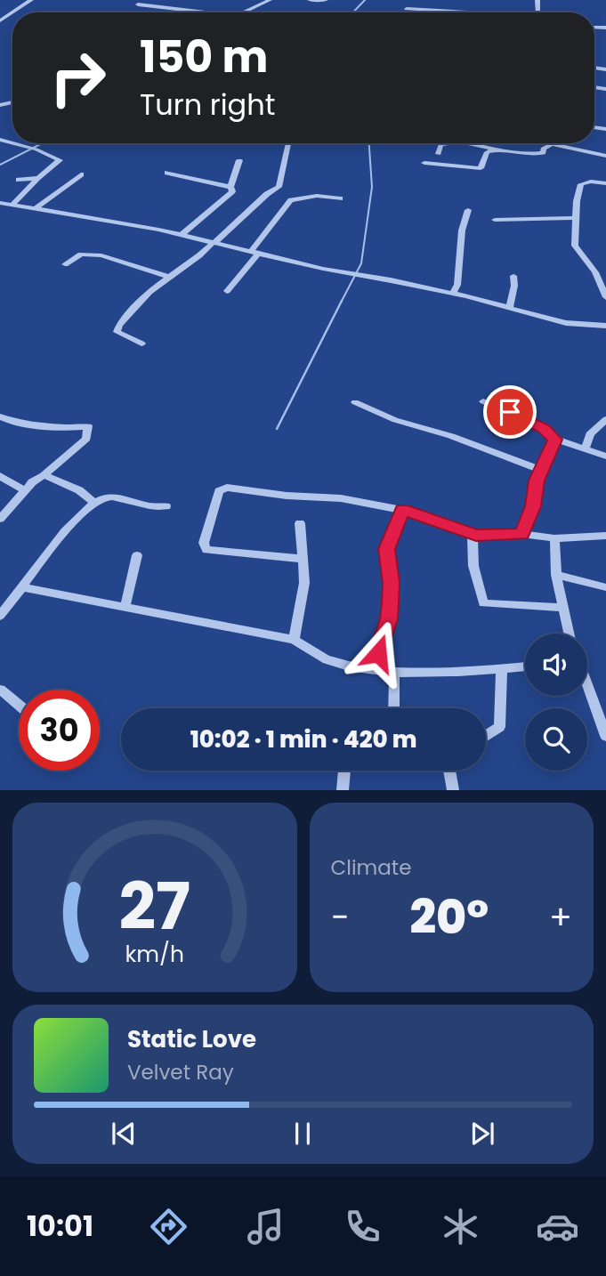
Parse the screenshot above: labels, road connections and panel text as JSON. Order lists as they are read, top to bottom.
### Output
{
  "page": {
    "turn": ["150 m", "Turn right"],
    "limit": "30",
    "trip": "10:02 · 1 min · 420 m",
    "tile": "Climate",
    "heat": ["−", "20°", "+"],
    "song": ["Static Love", "Velvet Ray"],
    "tabs": "10:01",
    "gauge": ["27", "km/h"]
  }
}
